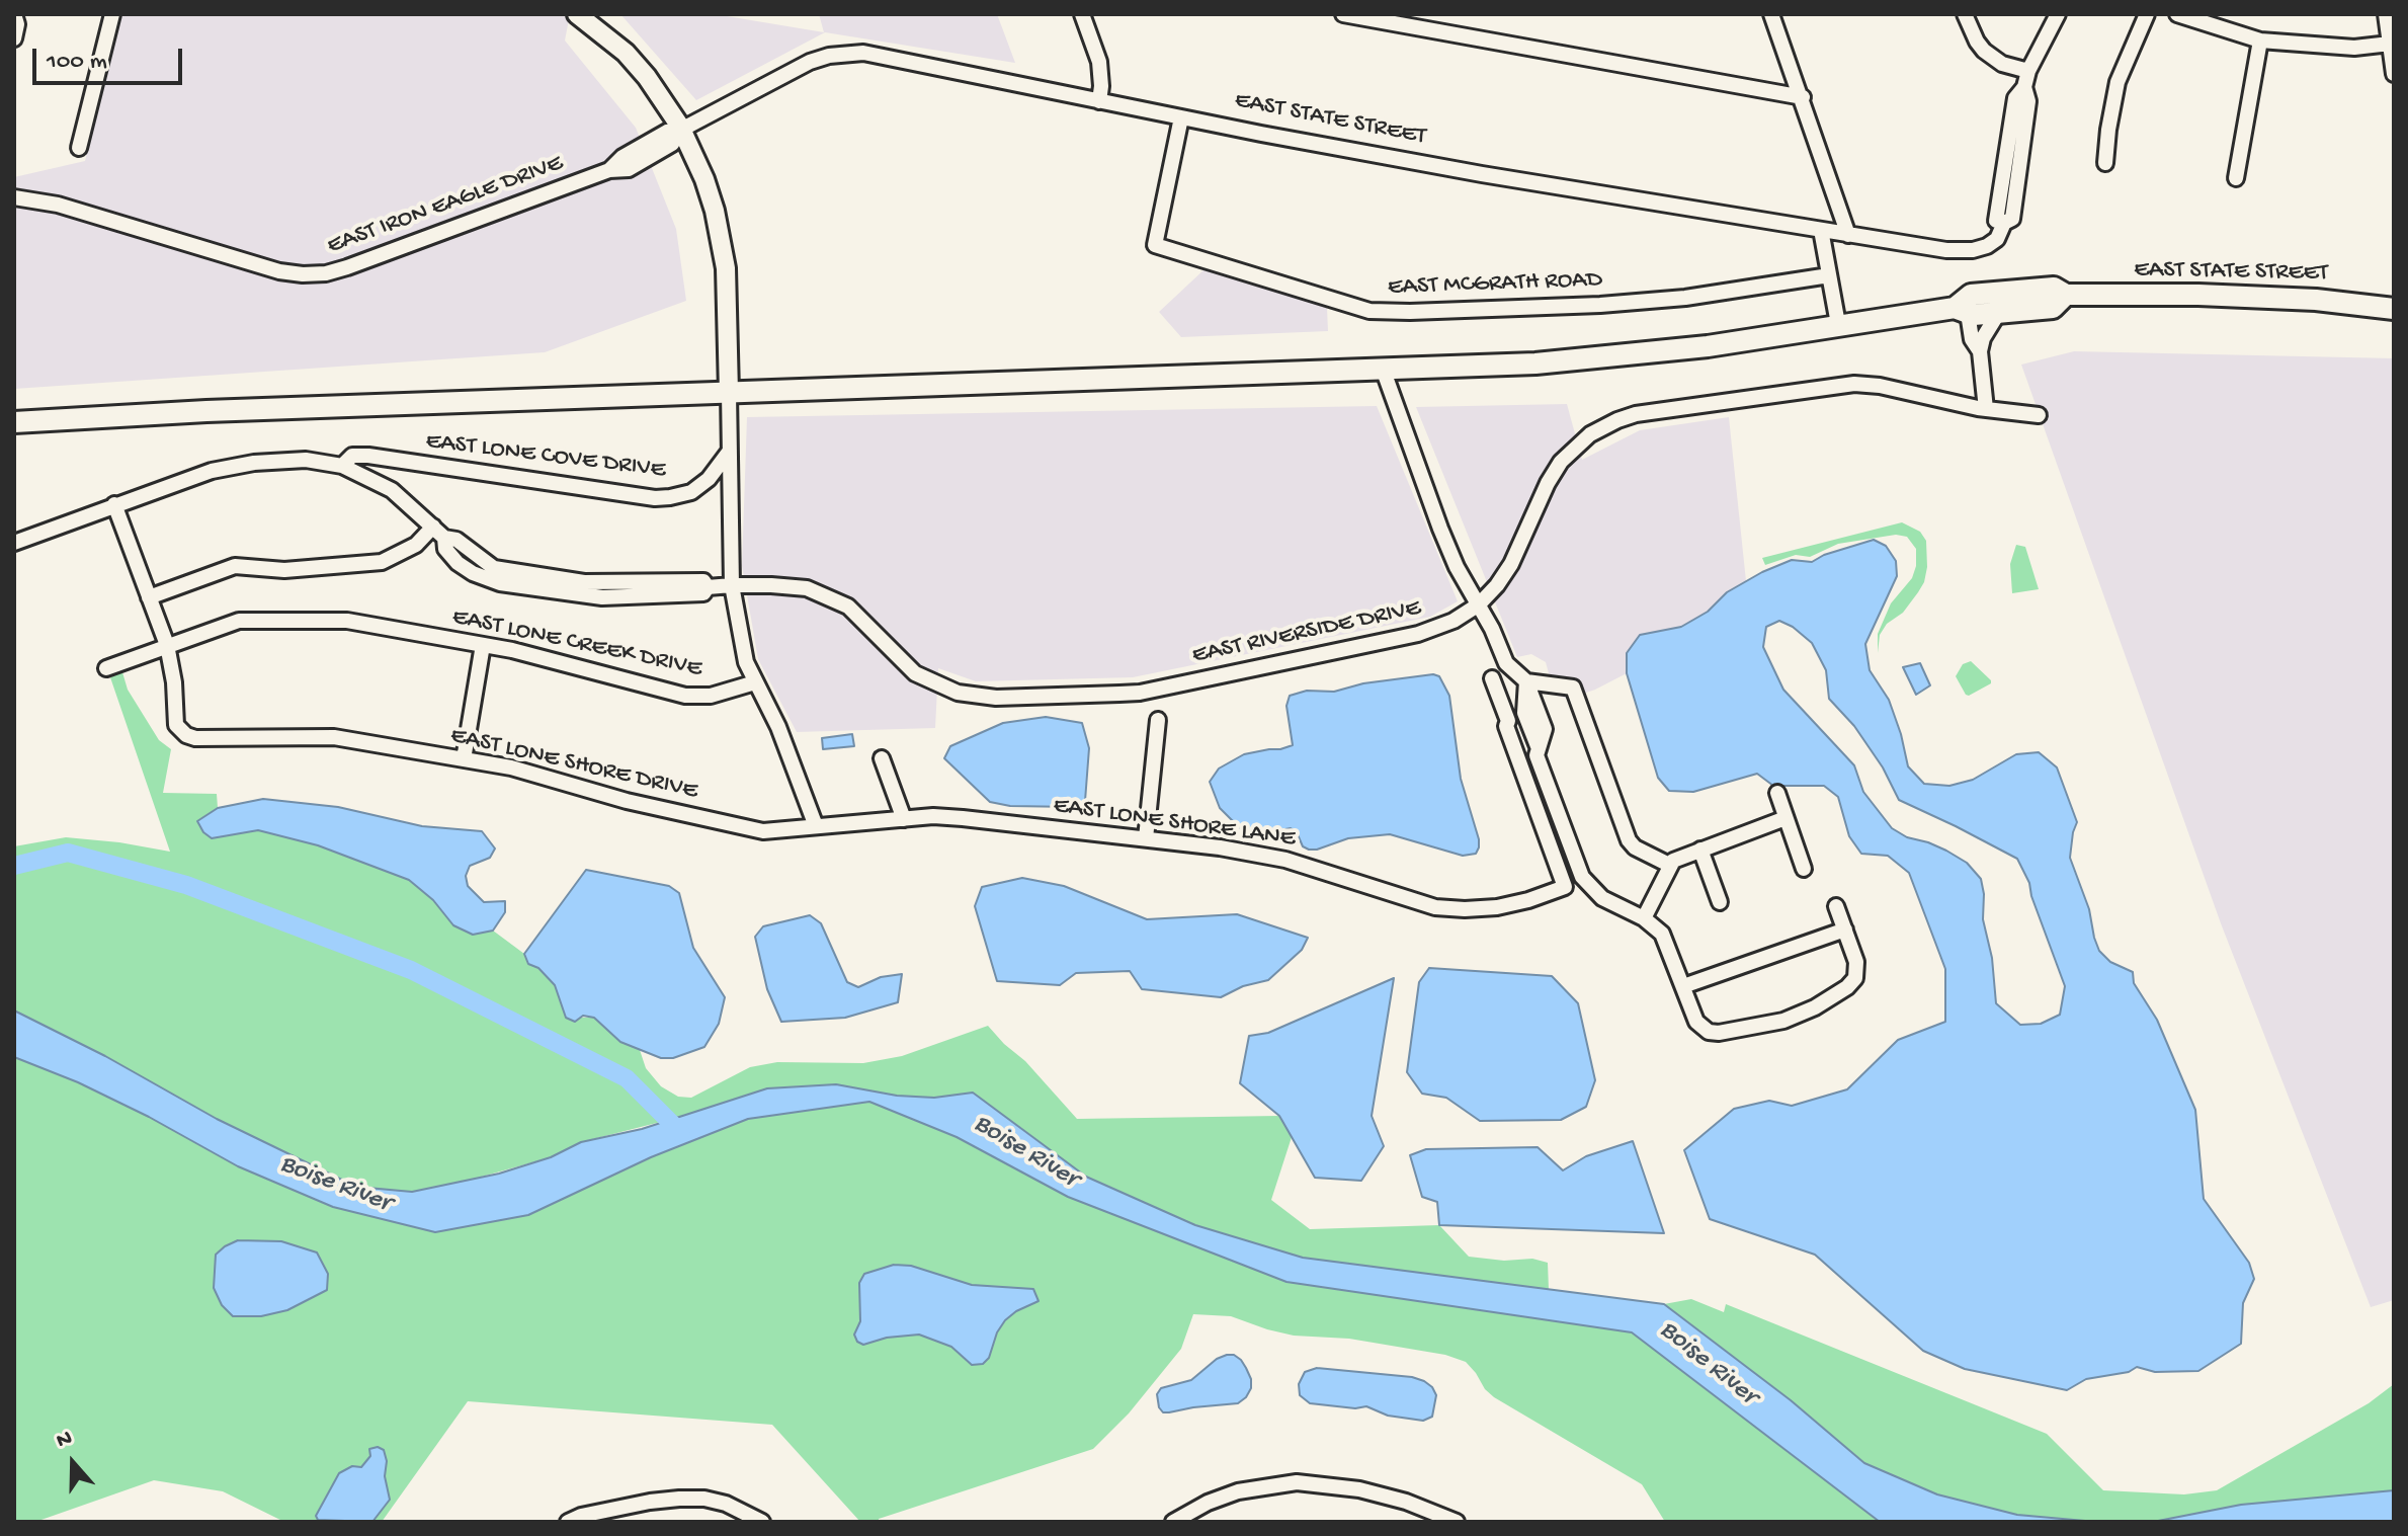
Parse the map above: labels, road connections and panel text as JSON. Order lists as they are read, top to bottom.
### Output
{
  "streets": {
    "highway": ["EAST STATE STREET"],
    "street": [
      "EAST IRON EAGLE DRIVE",
      "EAST MCGRATH ROAD",
      "EAST LONE COVE DRIVE",
      "EAST RIVERSIDE DRIVE",
      "EAST LONE CREEK DRIVE",
      "EAST LONE SHORE DRIVE",
      "EAST LONE SHORE LANE"
    ]
  },
  "crossings": [
    ["EAST STATE STREET", "EAST IRON EAGLE DRIVE"],
    ["EAST STATE STREET", "EAST MCGRATH ROAD"],
    ["EAST LONE COVE DRIVE", "EAST RIVERSIDE DRIVE"],
    ["EAST LONE CREEK DRIVE", "EAST LONE SHORE DRIVE"],
    ["EAST LONE SHORE DRIVE", "EAST LONE SHORE LANE"]
  ],
  "water": ["Boise River"],
  "scale_bar": "100 m",
  "north": "top"
}
